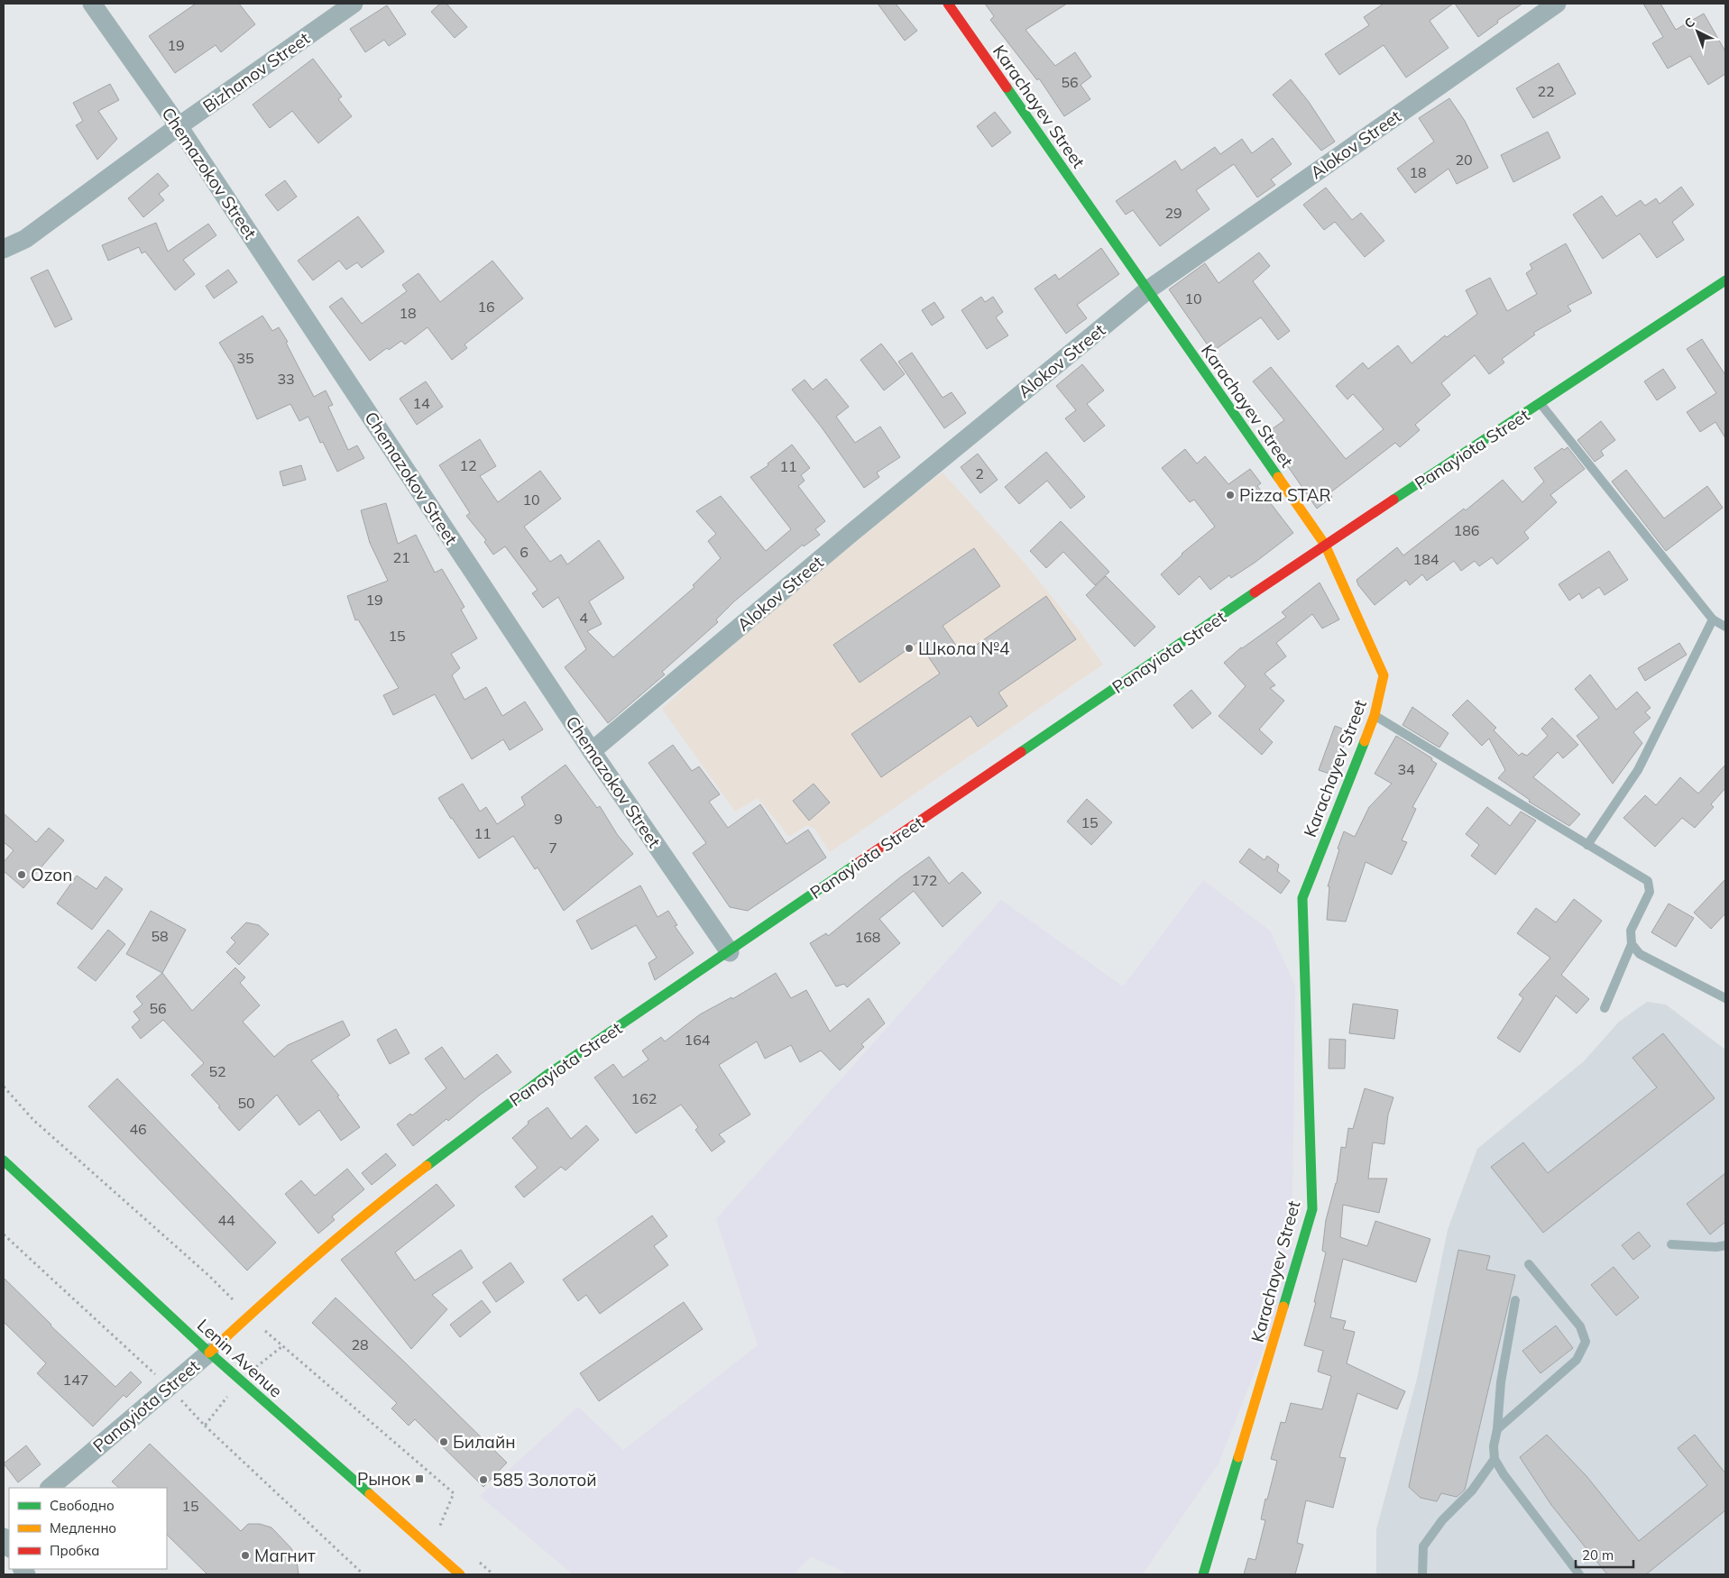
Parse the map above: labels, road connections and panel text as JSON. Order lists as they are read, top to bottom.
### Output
{
  "streets": {
    "street": [
      "Bizhanov Street",
      "Karachayev Street",
      "Alokov Street",
      "Chemazokov Street",
      "Panayiota Street",
      "Lenin Avenue"
    ]
  },
  "crossings": [
    ["Bizhanov Street", "Chemazokov Street"],
    ["Karachayev Street", "Alokov Street"],
    ["Karachayev Street", "Panayiota Street"],
    ["Alokov Street", "Chemazokov Street"],
    ["Chemazokov Street", "Panayiota Street"],
    ["Panayiota Street", "Lenin Avenue"]
  ],
  "places": {
    "other": [
      "Pizza STAR",
      "Школа №4",
      "Ozon",
      "Билайн",
      "585 Золотой",
      "Магнит"
    ],
    "transit": ["Рынок"]
  },
  "house_numbers": [
    "19",
    "56",
    "22",
    "20",
    "18",
    "29",
    "10",
    "16",
    "18",
    "35",
    "33",
    "14",
    "12",
    "11",
    "2",
    "10",
    "186",
    "6",
    "21",
    "184",
    "19",
    "4",
    "15",
    "34",
    "9",
    "15",
    "11",
    "7",
    "172",
    "58",
    "168",
    "56",
    "164",
    "52",
    "162",
    "50",
    "46",
    "44",
    "28",
    "147",
    "15"
  ],
  "legend": ["Свободно", "Медленно", "Пробка"],
  "scale_bar": "20 m",
  "north": "top left"
}
